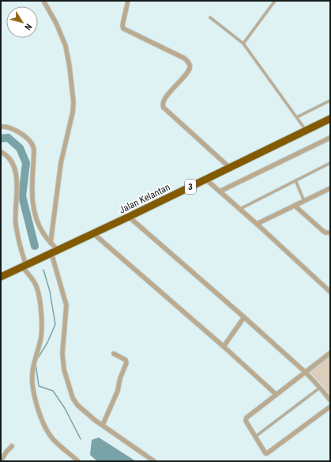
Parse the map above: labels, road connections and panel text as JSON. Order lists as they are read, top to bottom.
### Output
{
  "streets": {
    "highway": ["3", "Jalan Kelantan"]
  },
  "north": "bottom right"
}
